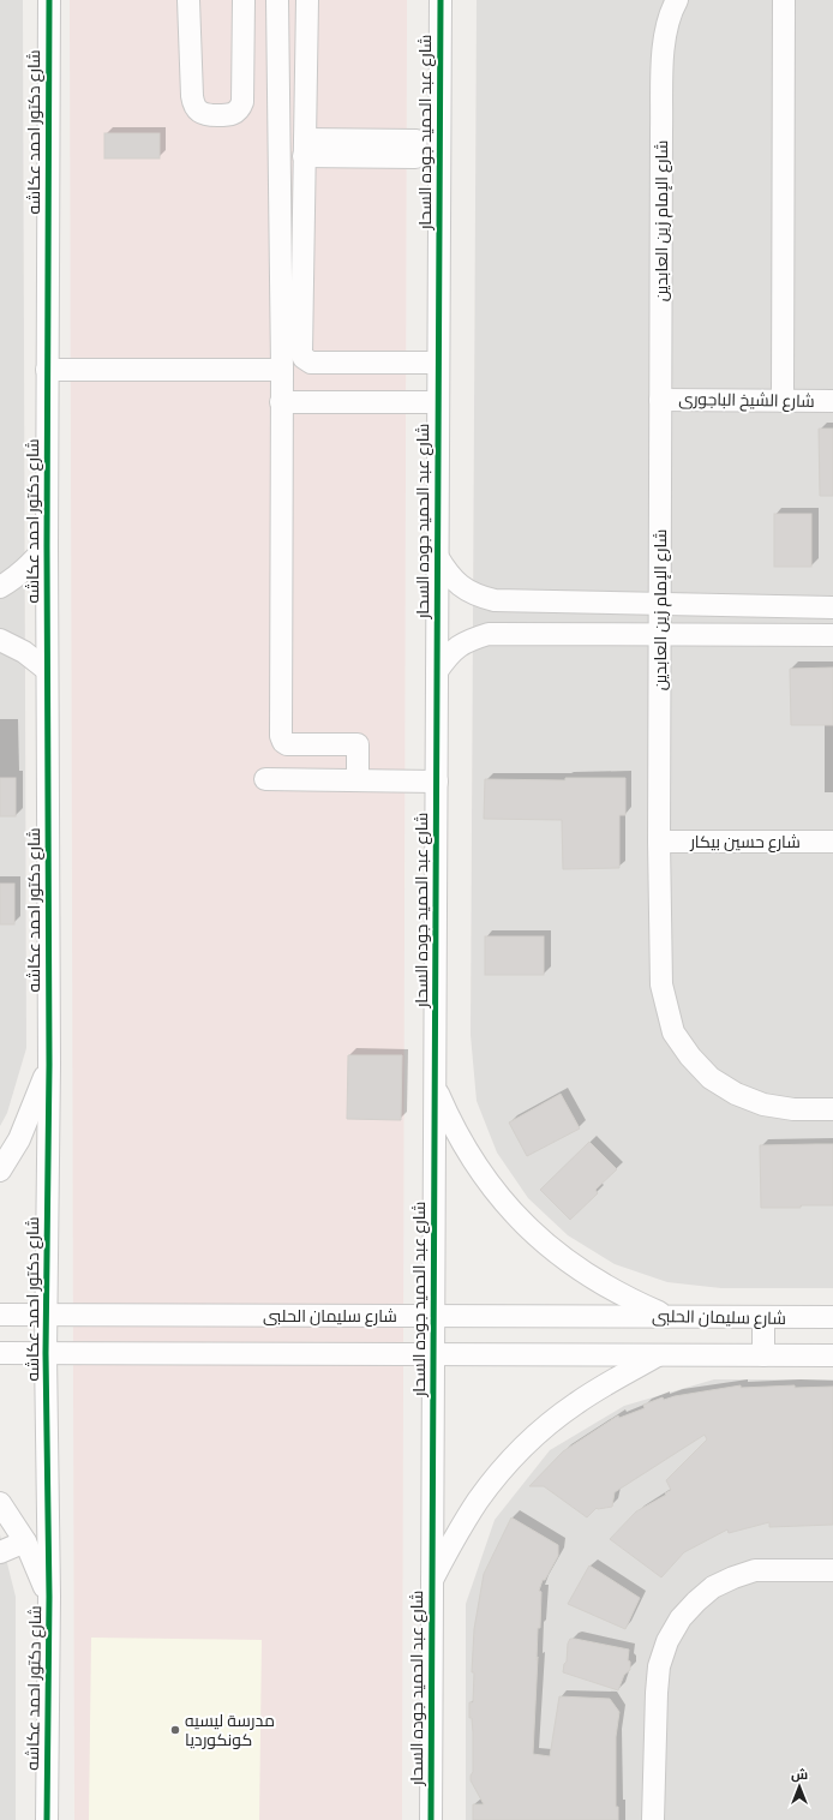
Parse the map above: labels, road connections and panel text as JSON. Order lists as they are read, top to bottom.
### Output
{
  "streets": {
    "street": [
      "شارع دكتور احمد عكاشه",
      "شارع عبد الحميد جوده السحار",
      "شارع الإمام زين العابدين",
      "شارع الشيخ الباجورى",
      "شارع حسين بيكار",
      "شارع سليمان الحلبى"
    ]
  },
  "crossings": [
    ["شارع دكتور احمد عكاشه", "شارع سليمان الحلبى"],
    ["شارع عبد الحميد جوده السحار", "شارع سليمان الحلبى"],
    ["شارع الإمام زين العابدين", "شارع الشيخ الباجورى"],
    ["شارع الإمام زين العابدين", "شارع حسين بيكار"]
  ],
  "places": ["مدرسة ليسيه كونكورديا"],
  "north": "top"
}
